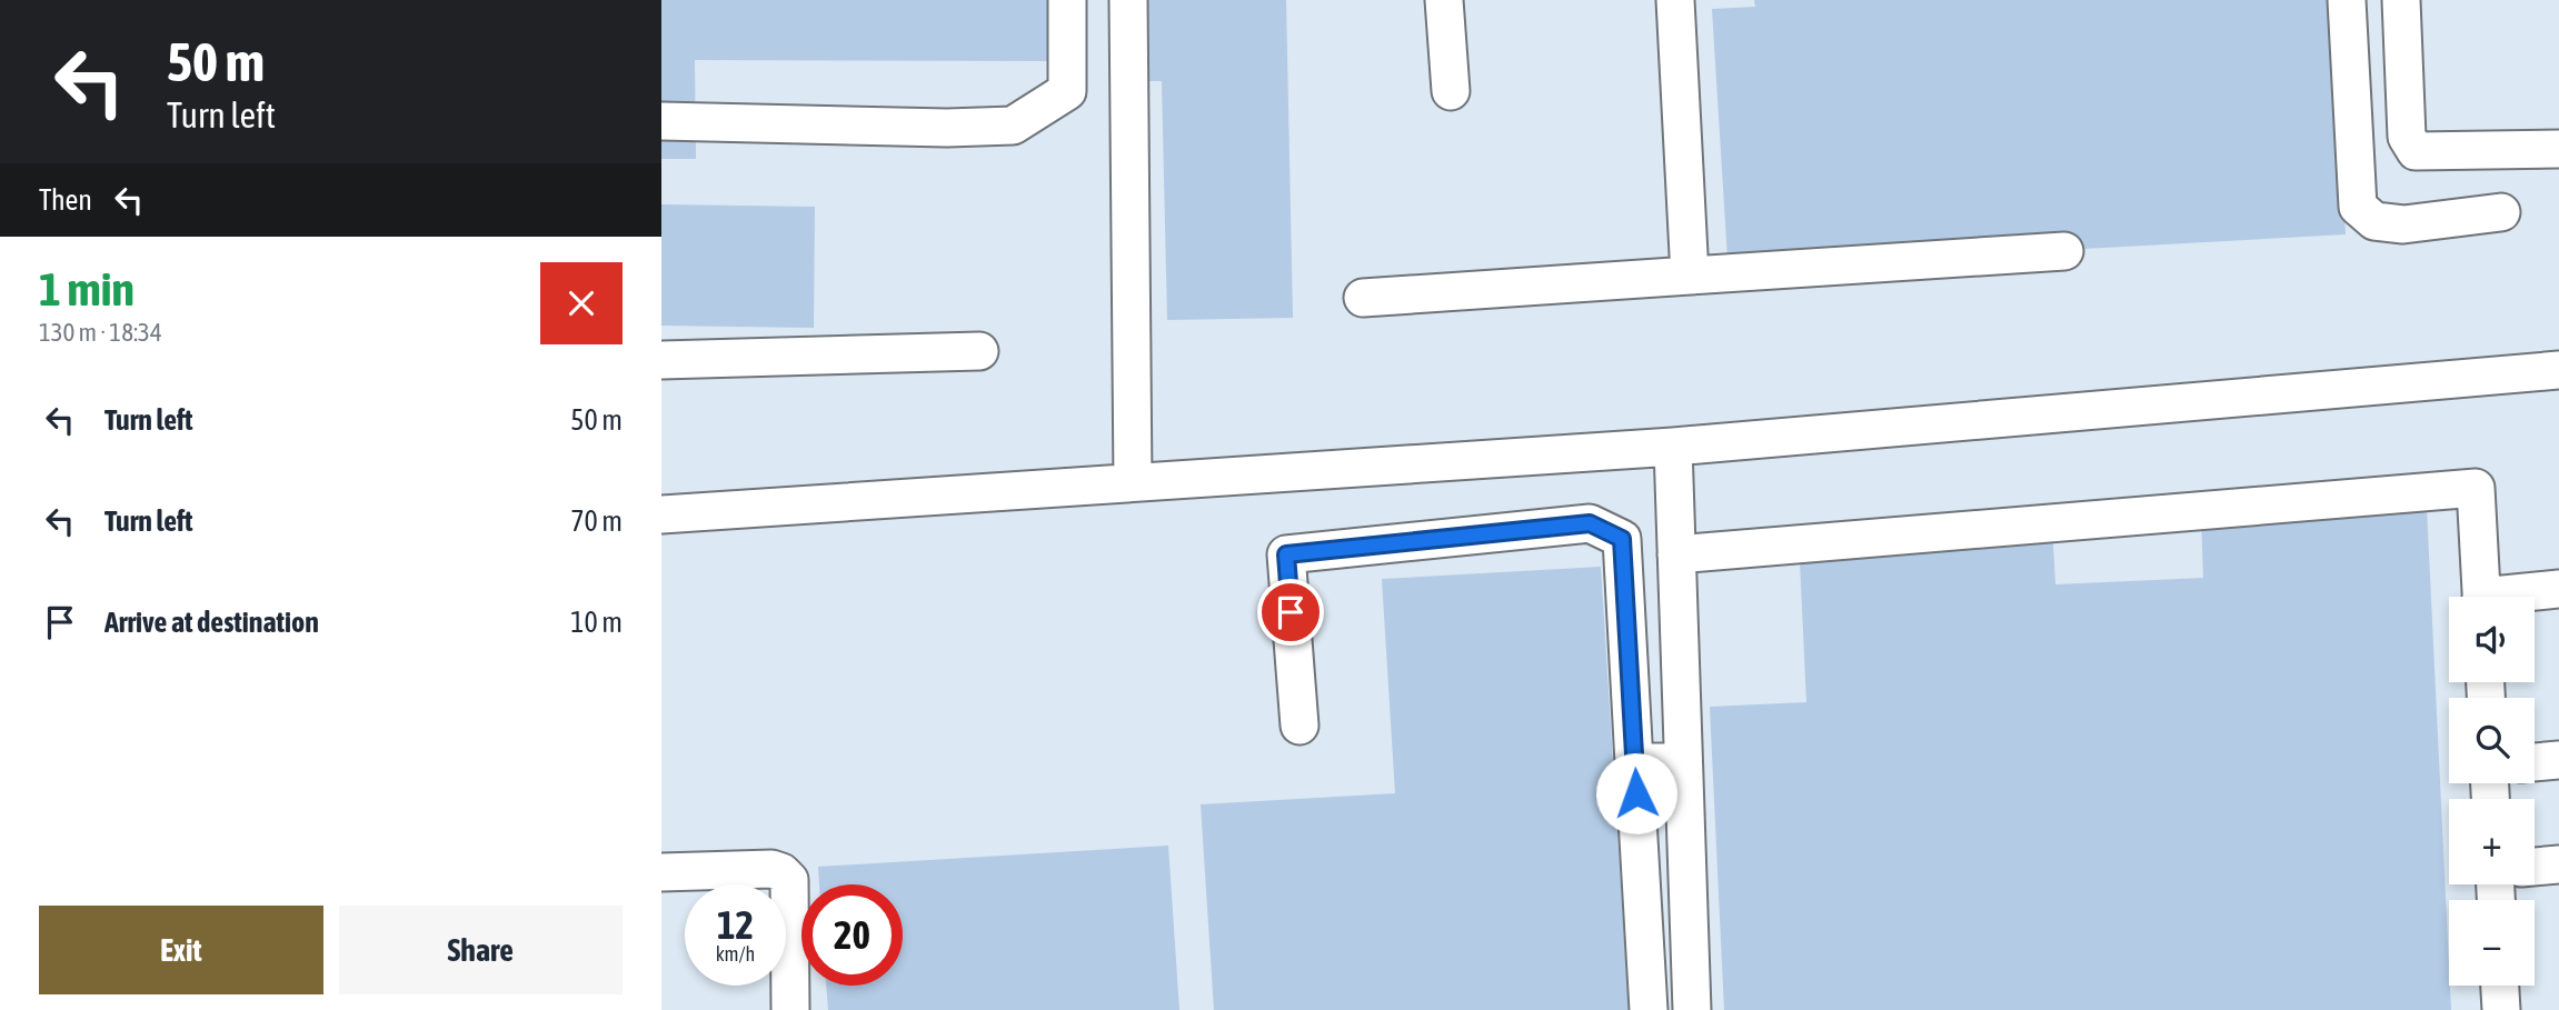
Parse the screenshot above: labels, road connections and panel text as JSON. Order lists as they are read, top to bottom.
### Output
{
  "page": {
    "turn": ["50 m", "Turn left"],
    "then": "Then",
    "heading": ["1 min", "130 m · 18:34"],
    "list": [
      {
        "name": "Turn left",
        "value": "50 m"
      },
      {
        "name": "Turn left",
        "value": "70 m"
      },
      {
        "name": "Arrive at destination",
        "value": "10 m"
      }
    ],
    "map_buttons": ["+", "−"],
    "speed": "12 km/h",
    "limit": "20",
    "buttons": ["Exit", "Share"]
  }
}
